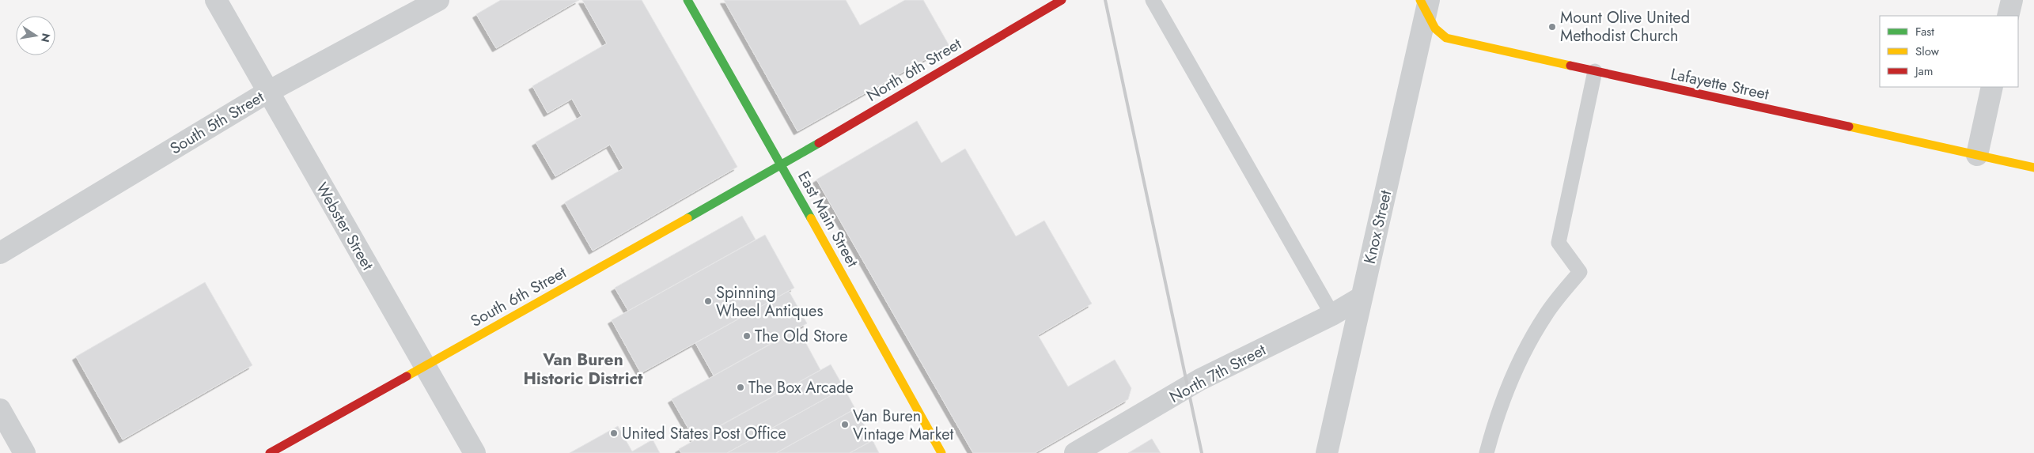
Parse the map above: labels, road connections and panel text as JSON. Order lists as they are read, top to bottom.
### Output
{
  "streets": {
    "street": [
      "North 6th Street",
      "Lafayette Street",
      "South 5th Street",
      "East Main Street",
      "Webster Street",
      "Knox Street",
      "South 6th Street",
      "North 7th Street"
    ]
  },
  "crossings": [
    ["North 6th Street", "East Main Street"],
    ["North 6th Street", "South 6th Street"],
    ["Lafayette Street", "Knox Street"],
    ["South 5th Street", "Webster Street"],
    ["East Main Street", "South 6th Street"],
    ["Webster Street", "South 6th Street"],
    ["Knox Street", "North 7th Street"]
  ],
  "districts": ["Van Buren Historic District"],
  "places": [
    "Mount Olive United Methodist Church",
    "Spinning Wheel Antiques",
    "The Old Store",
    "The Box Arcade",
    "Van Buren Vintage Market",
    "United States Post Office"
  ],
  "legend": ["Fast", "Slow", "Jam"],
  "north": "right"
}
